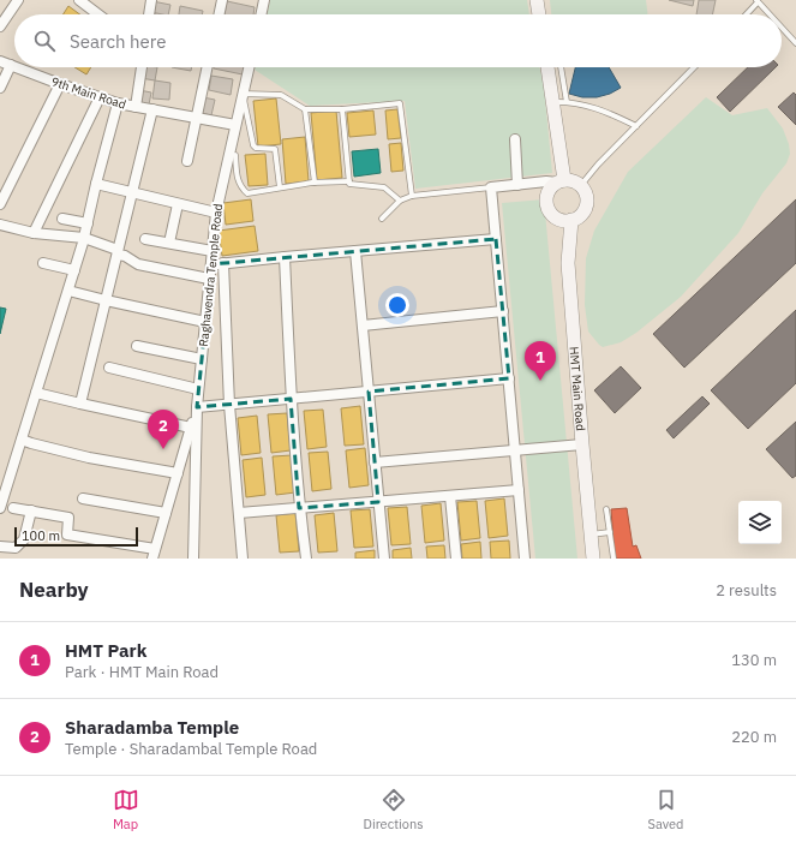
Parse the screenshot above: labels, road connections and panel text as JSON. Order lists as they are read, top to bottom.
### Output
{
  "streets": {
    "street": ["9th Main Road", "Raghavendra Temple Road", "HMT Main Road"]
  },
  "crossings": [
    ["9th Main Road", "Raghavendra Temple Road"]
  ],
  "scale_bar": "100 m",
  "page": {
    "search": "Search here",
    "pins": ["1", "2"],
    "scale": "100 m",
    "heading": ["Nearby", "2 results"],
    "list": [
      {
        "mark": "1",
        "name": "HMT Park",
        "note": "Park · HMT Main Road",
        "value": "130 m"
      },
      {
        "mark": "2",
        "name": "Sharadamba Temple",
        "note": "Temple · Sharadambal Temple Road",
        "value": "220 m"
      }
    ],
    "nav": ["Map", "Directions", "Saved"]
  }
}
